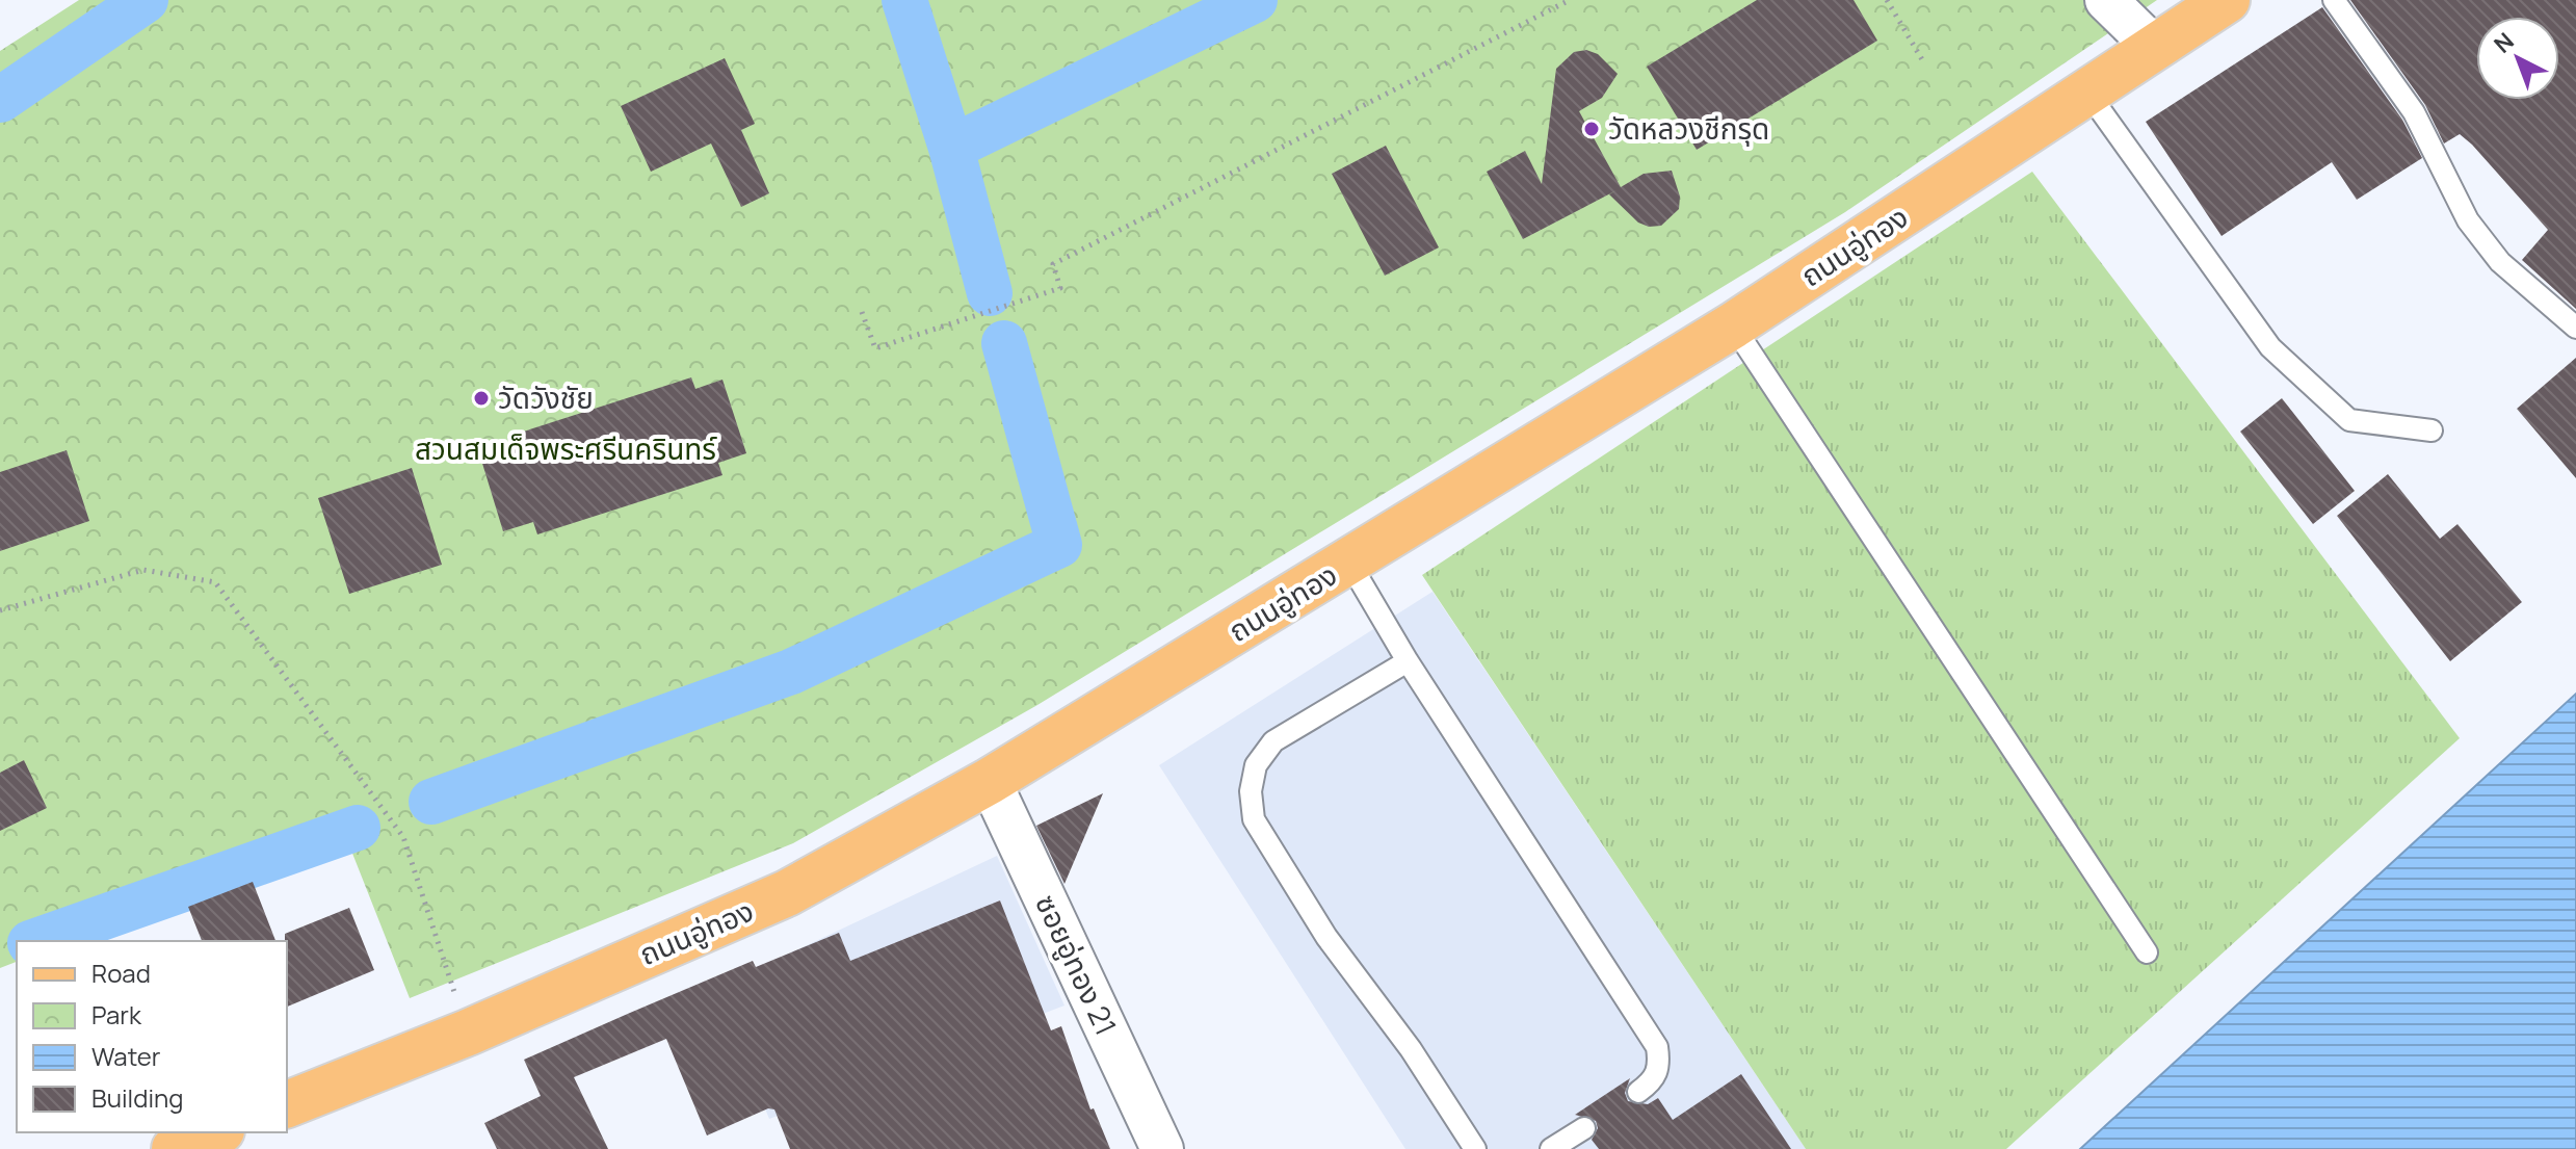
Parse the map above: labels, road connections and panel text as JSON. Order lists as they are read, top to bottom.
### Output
{
  "streets": {
    "main road": ["ถนนอู่ทอง"],
    "street": ["ซอยอู่ทอง 21"]
  },
  "crossings": [
    ["ถนนอู่ทอง", "ซอยอู่ทอง 21"]
  ],
  "parks": ["สวนสมเด็จพระศรีนครินทร์"],
  "places": ["วัดหลวงชีกรุด", "วัดวังชัย"],
  "legend": [
    "Road",
    "Park",
    "Water",
    "Building"
  ],
  "north": "top left"
}
